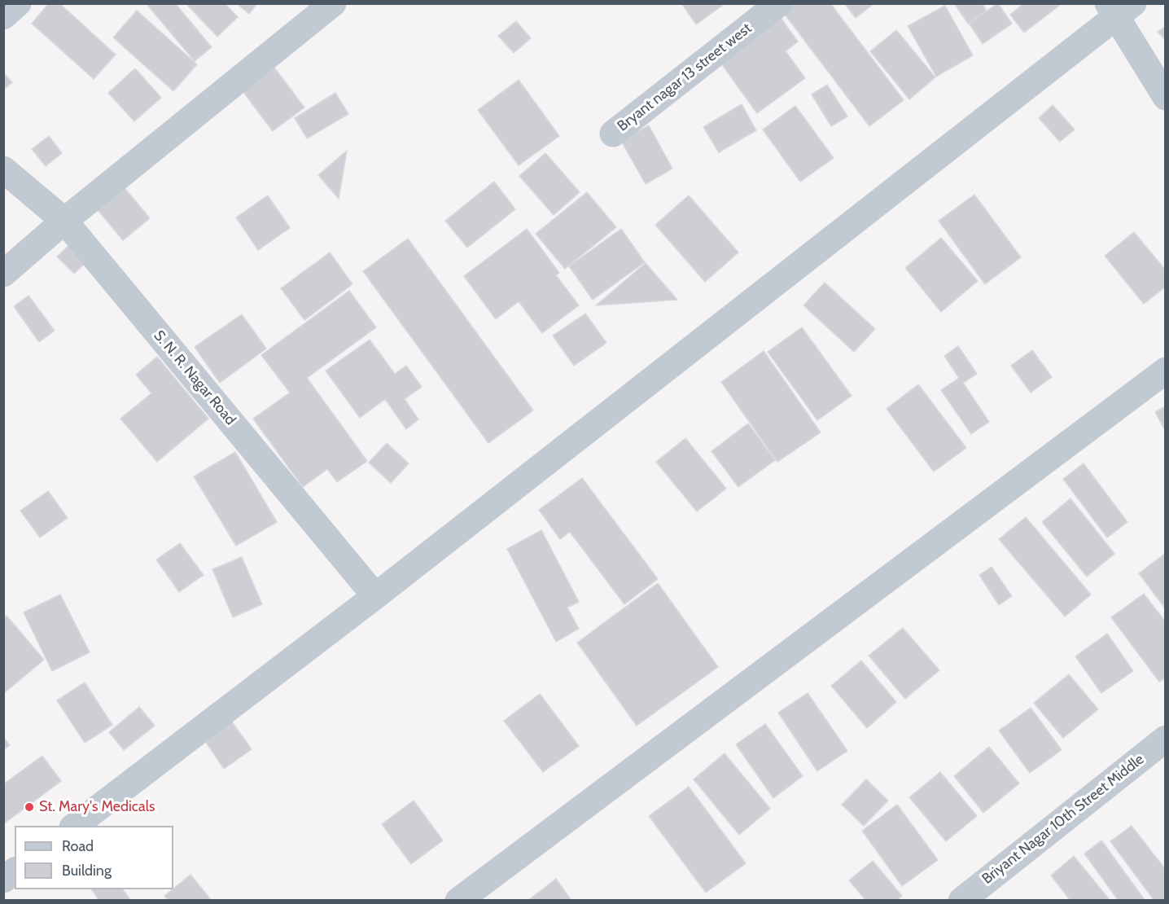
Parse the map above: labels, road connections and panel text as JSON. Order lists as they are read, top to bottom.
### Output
{
  "streets": {
    "street": ["Bryant nagar 13 street west", "S. N. R. Nagar Road", "Briyant Nagar 10th Street Middle"]
  },
  "places": ["St. Mary's Medicals"],
  "legend": ["Road", "Building"]
}
